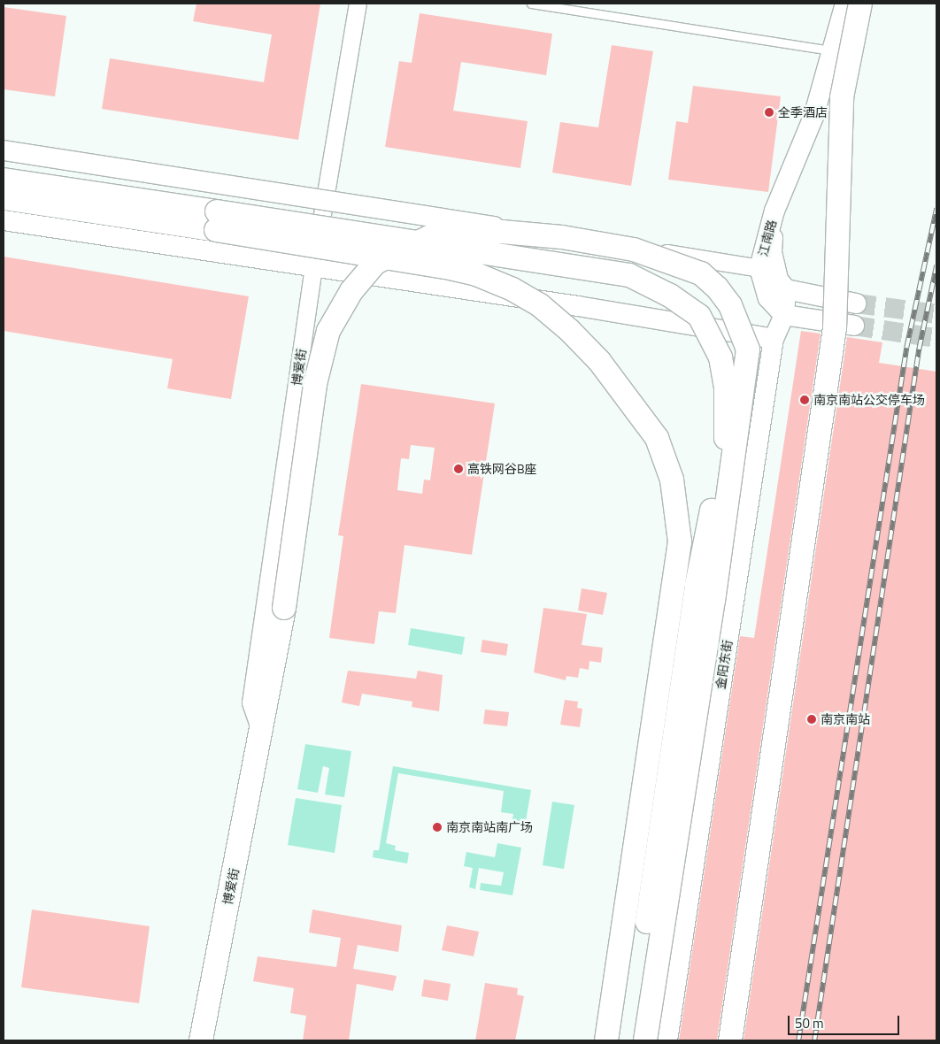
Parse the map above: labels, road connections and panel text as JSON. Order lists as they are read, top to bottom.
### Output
{
  "streets": {
    "main road": ["博爱街"],
    "street": ["江南路", "金阳东街"]
  },
  "crossings": [
    ["江南路", "金阳东街"]
  ],
  "places": [
    "全季酒店",
    "南京南站公交停车场",
    "高铁网谷B座",
    "南京南站",
    "南京南站南广场"
  ],
  "scale_bar": "50 m"
}
